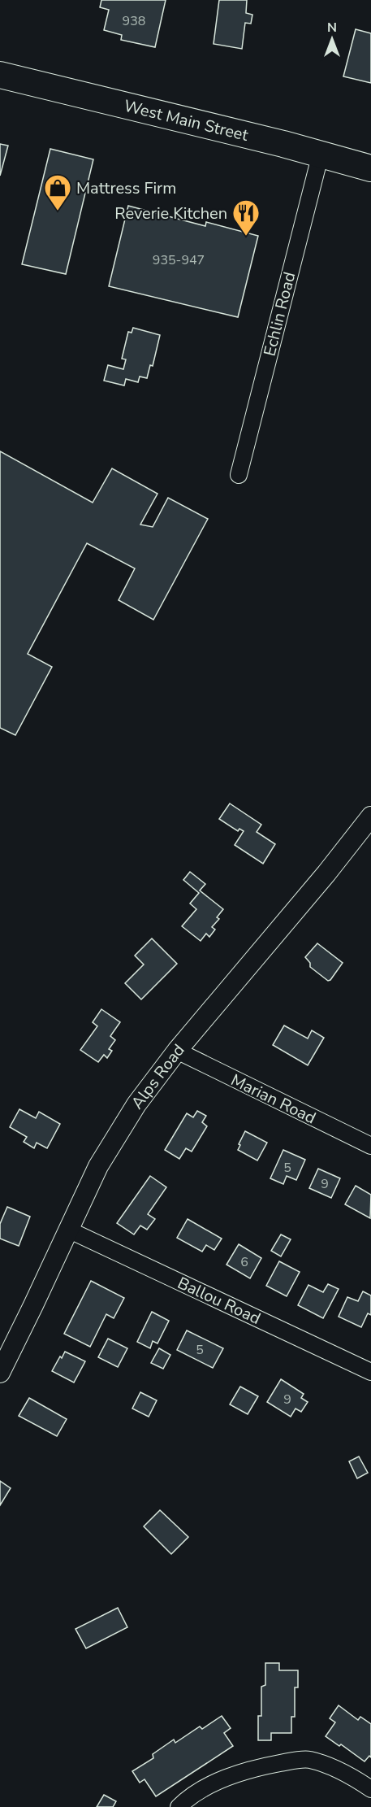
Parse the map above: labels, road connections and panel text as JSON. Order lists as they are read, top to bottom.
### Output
{
  "streets": {
    "main road": ["West Main Street"],
    "street": [
      "Echlin Road",
      "Alps Road",
      "Marian Road",
      "Ballou Road"
    ]
  },
  "crossings": [
    ["West Main Street", "Echlin Road"],
    ["Alps Road", "Marian Road"],
    ["Alps Road", "Ballou Road"]
  ],
  "places": {
    "shop": ["Mattress Firm"],
    "restaurant": ["Reverie Kitchen"]
  },
  "house_numbers": [
    "938",
    "935-947",
    "5",
    "9",
    "6",
    "5",
    "9"
  ],
  "north": "top"
}
